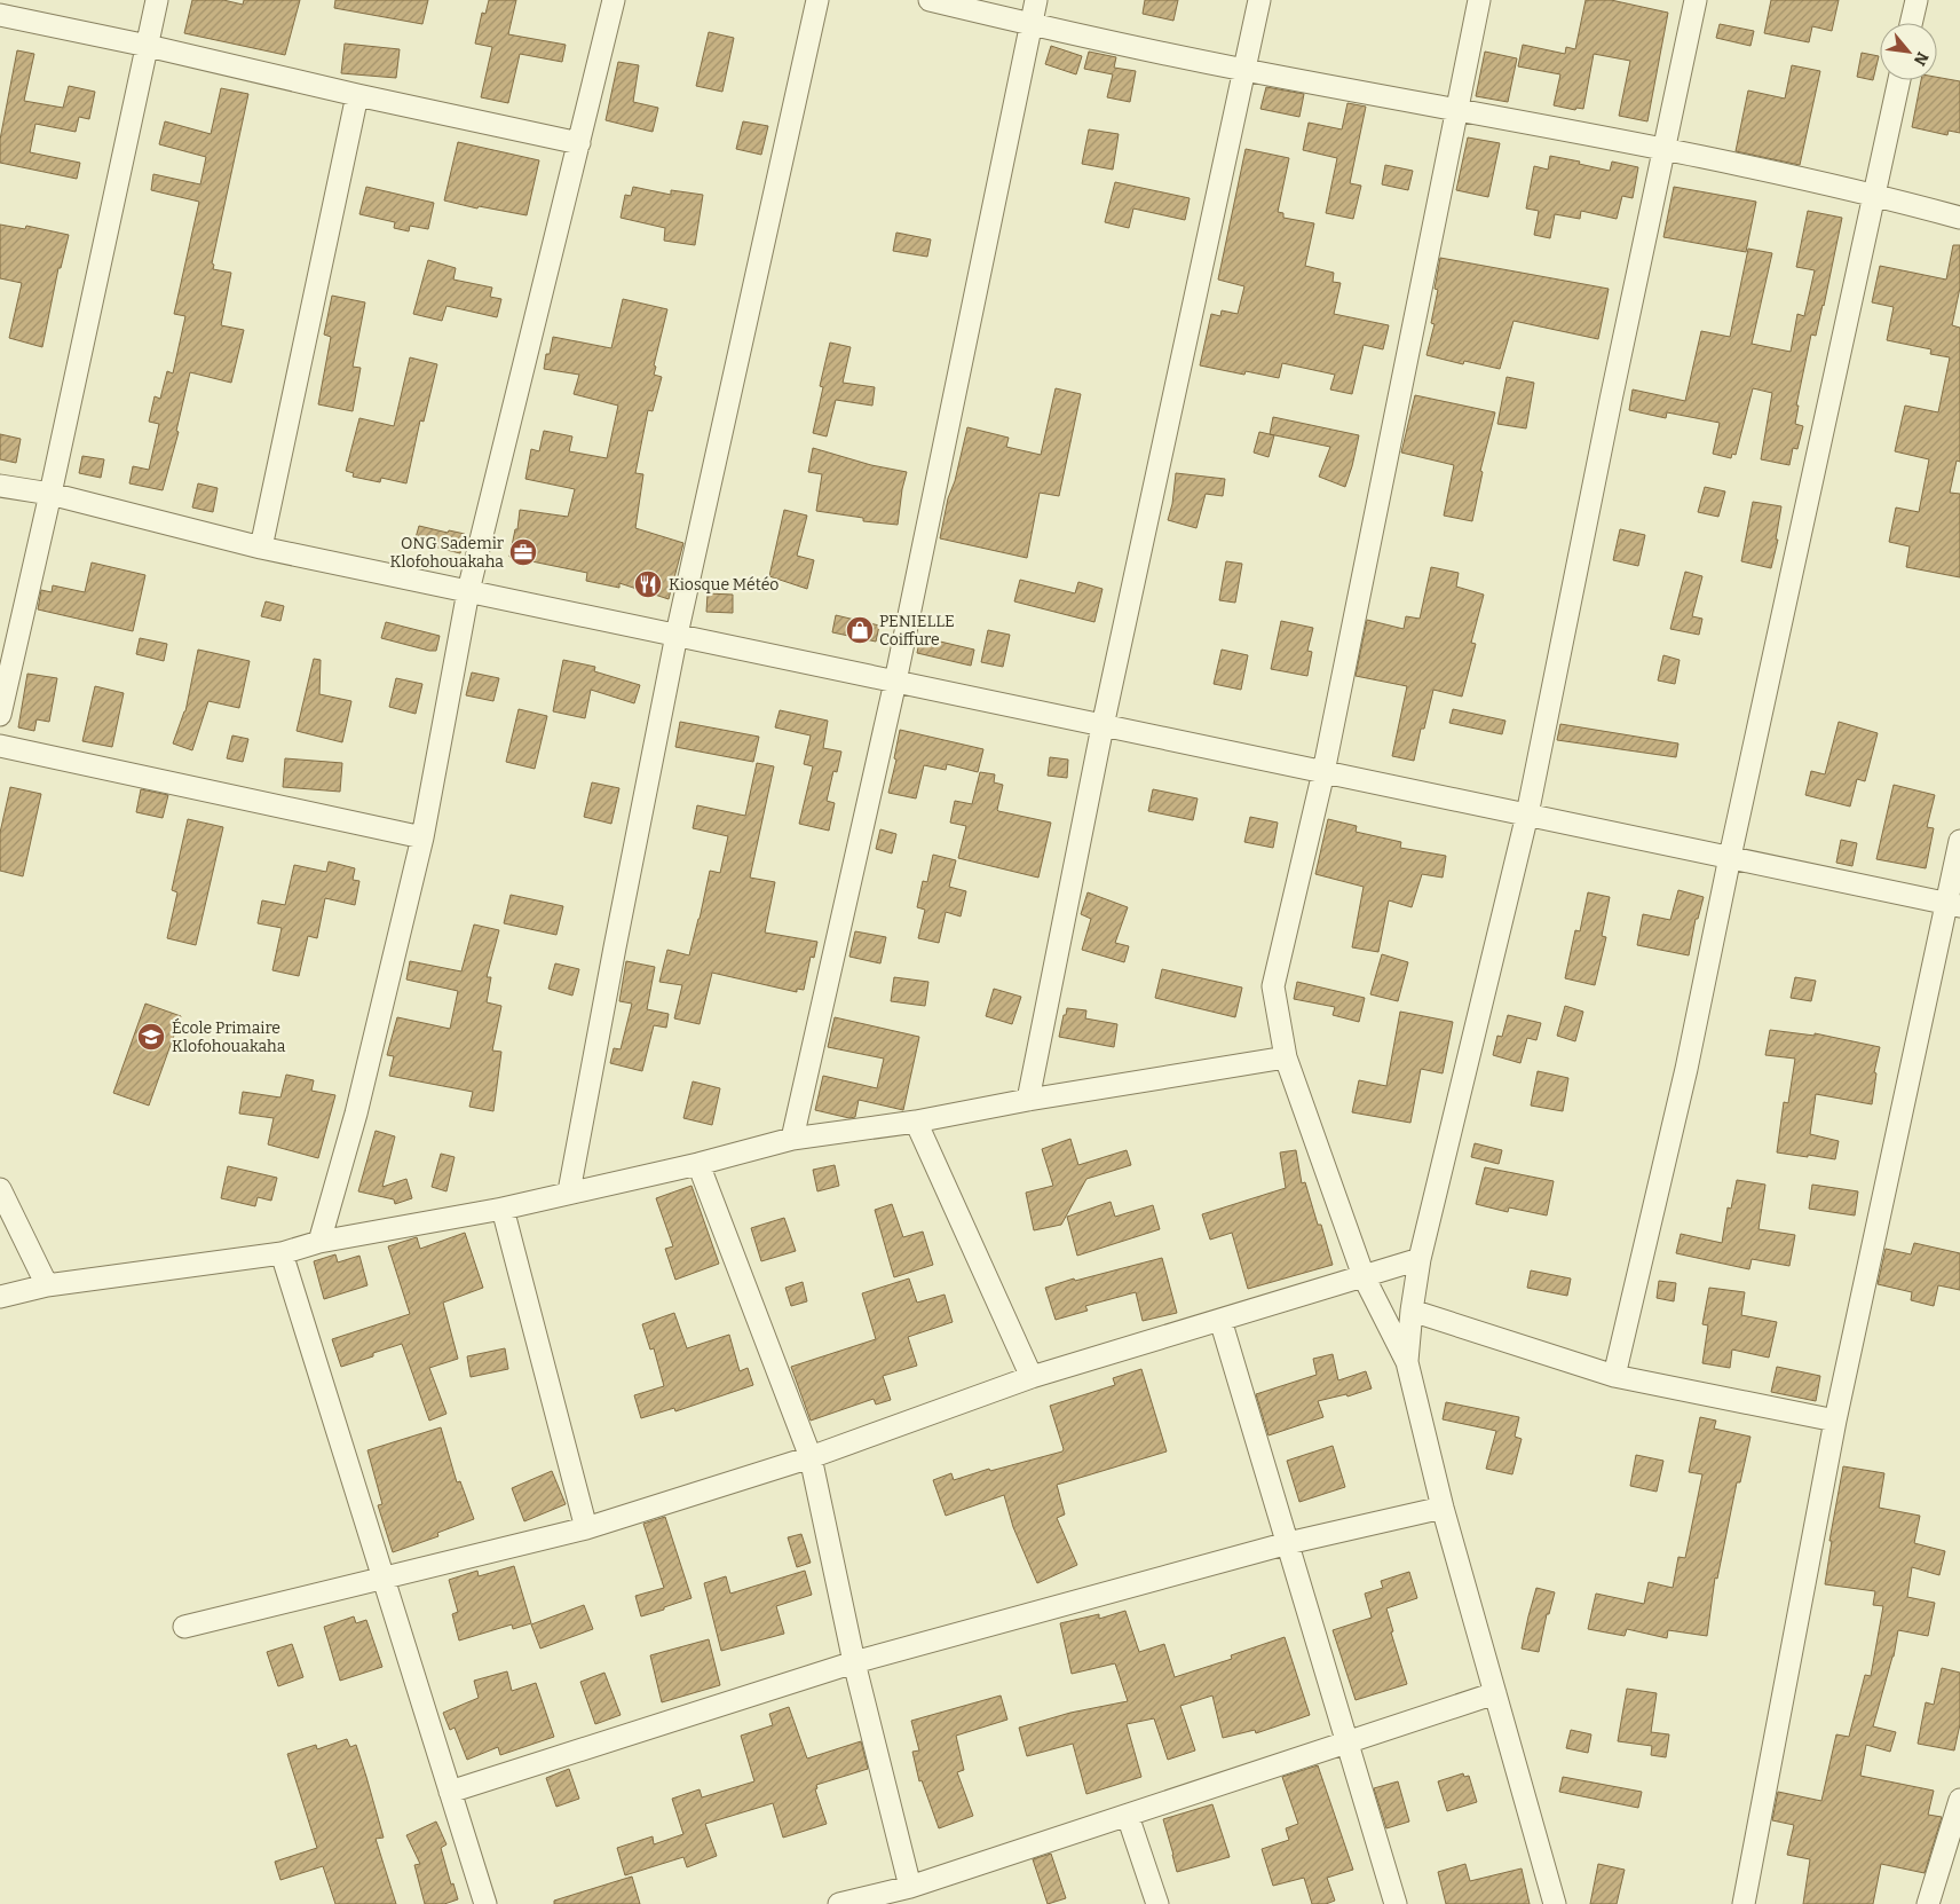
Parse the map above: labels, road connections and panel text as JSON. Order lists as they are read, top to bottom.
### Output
{
  "places": {
    "office": ["ONG Sademir Klofohouakaha"],
    "restaurant": ["Kiosque Météo"],
    "shop": ["PENIELLE Coiffure"],
    "school or university": ["École Primaire Klofohouakaha"]
  },
  "north": "bottom right"
}
